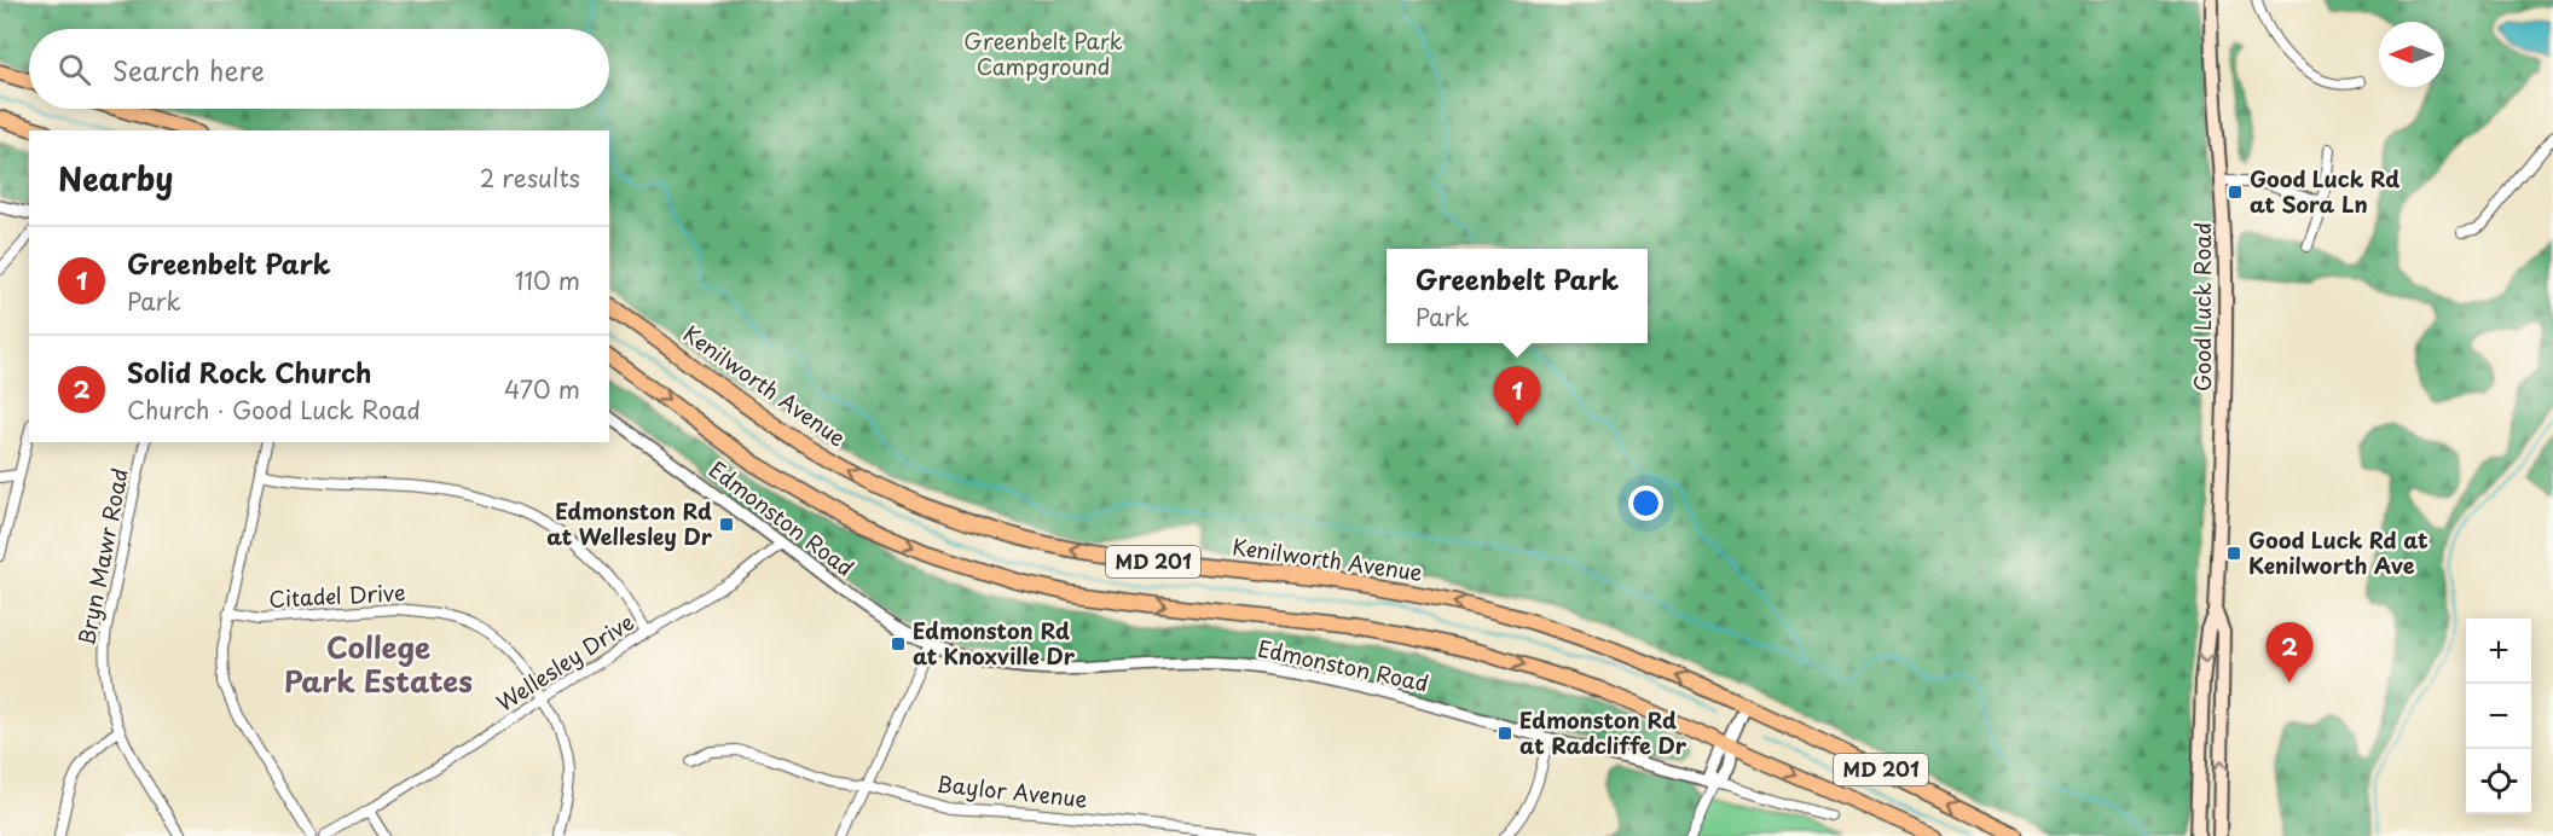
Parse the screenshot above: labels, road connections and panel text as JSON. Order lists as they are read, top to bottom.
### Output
{
  "streets": {
    "main road": ["Good Luck Road", "Kenilworth Avenue", "MD 201"],
    "street": [
      "Edmonston Road",
      "Bryn Mawr Road",
      "Citadel Drive",
      "Wellesley Drive",
      "Baylor Avenue"
    ]
  },
  "crossings": [
    ["Edmonston Road", "Wellesley Drive"],
    ["Citadel Drive", "Wellesley Drive"]
  ],
  "districts": ["College Park Estates"],
  "parks": ["Greenbelt Park Campground"],
  "places": {
    "transit": [
      "Good Luck Rd at Sora Ln",
      "Edmonston Rd at Wellesley Dr",
      "Good Luck Rd at Kenilworth Ave",
      "Edmonston Rd at Knoxville Dr",
      "Edmonston Rd at Radcliffe Dr"
    ]
  },
  "north": "left",
  "page": {
    "search": "Search here",
    "heading": ["Nearby", "2 results"],
    "list": [
      {
        "mark": "1",
        "name": "Greenbelt Park",
        "note": "Park",
        "value": "110 m"
      },
      {
        "mark": "2",
        "name": "Solid Rock Church",
        "note": "Church · Good Luck Road",
        "value": "470 m"
      }
    ],
    "popup": ["Greenbelt Park", "Park"],
    "pins": ["1", "2"],
    "map_buttons": ["+", "−"]
  }
}
